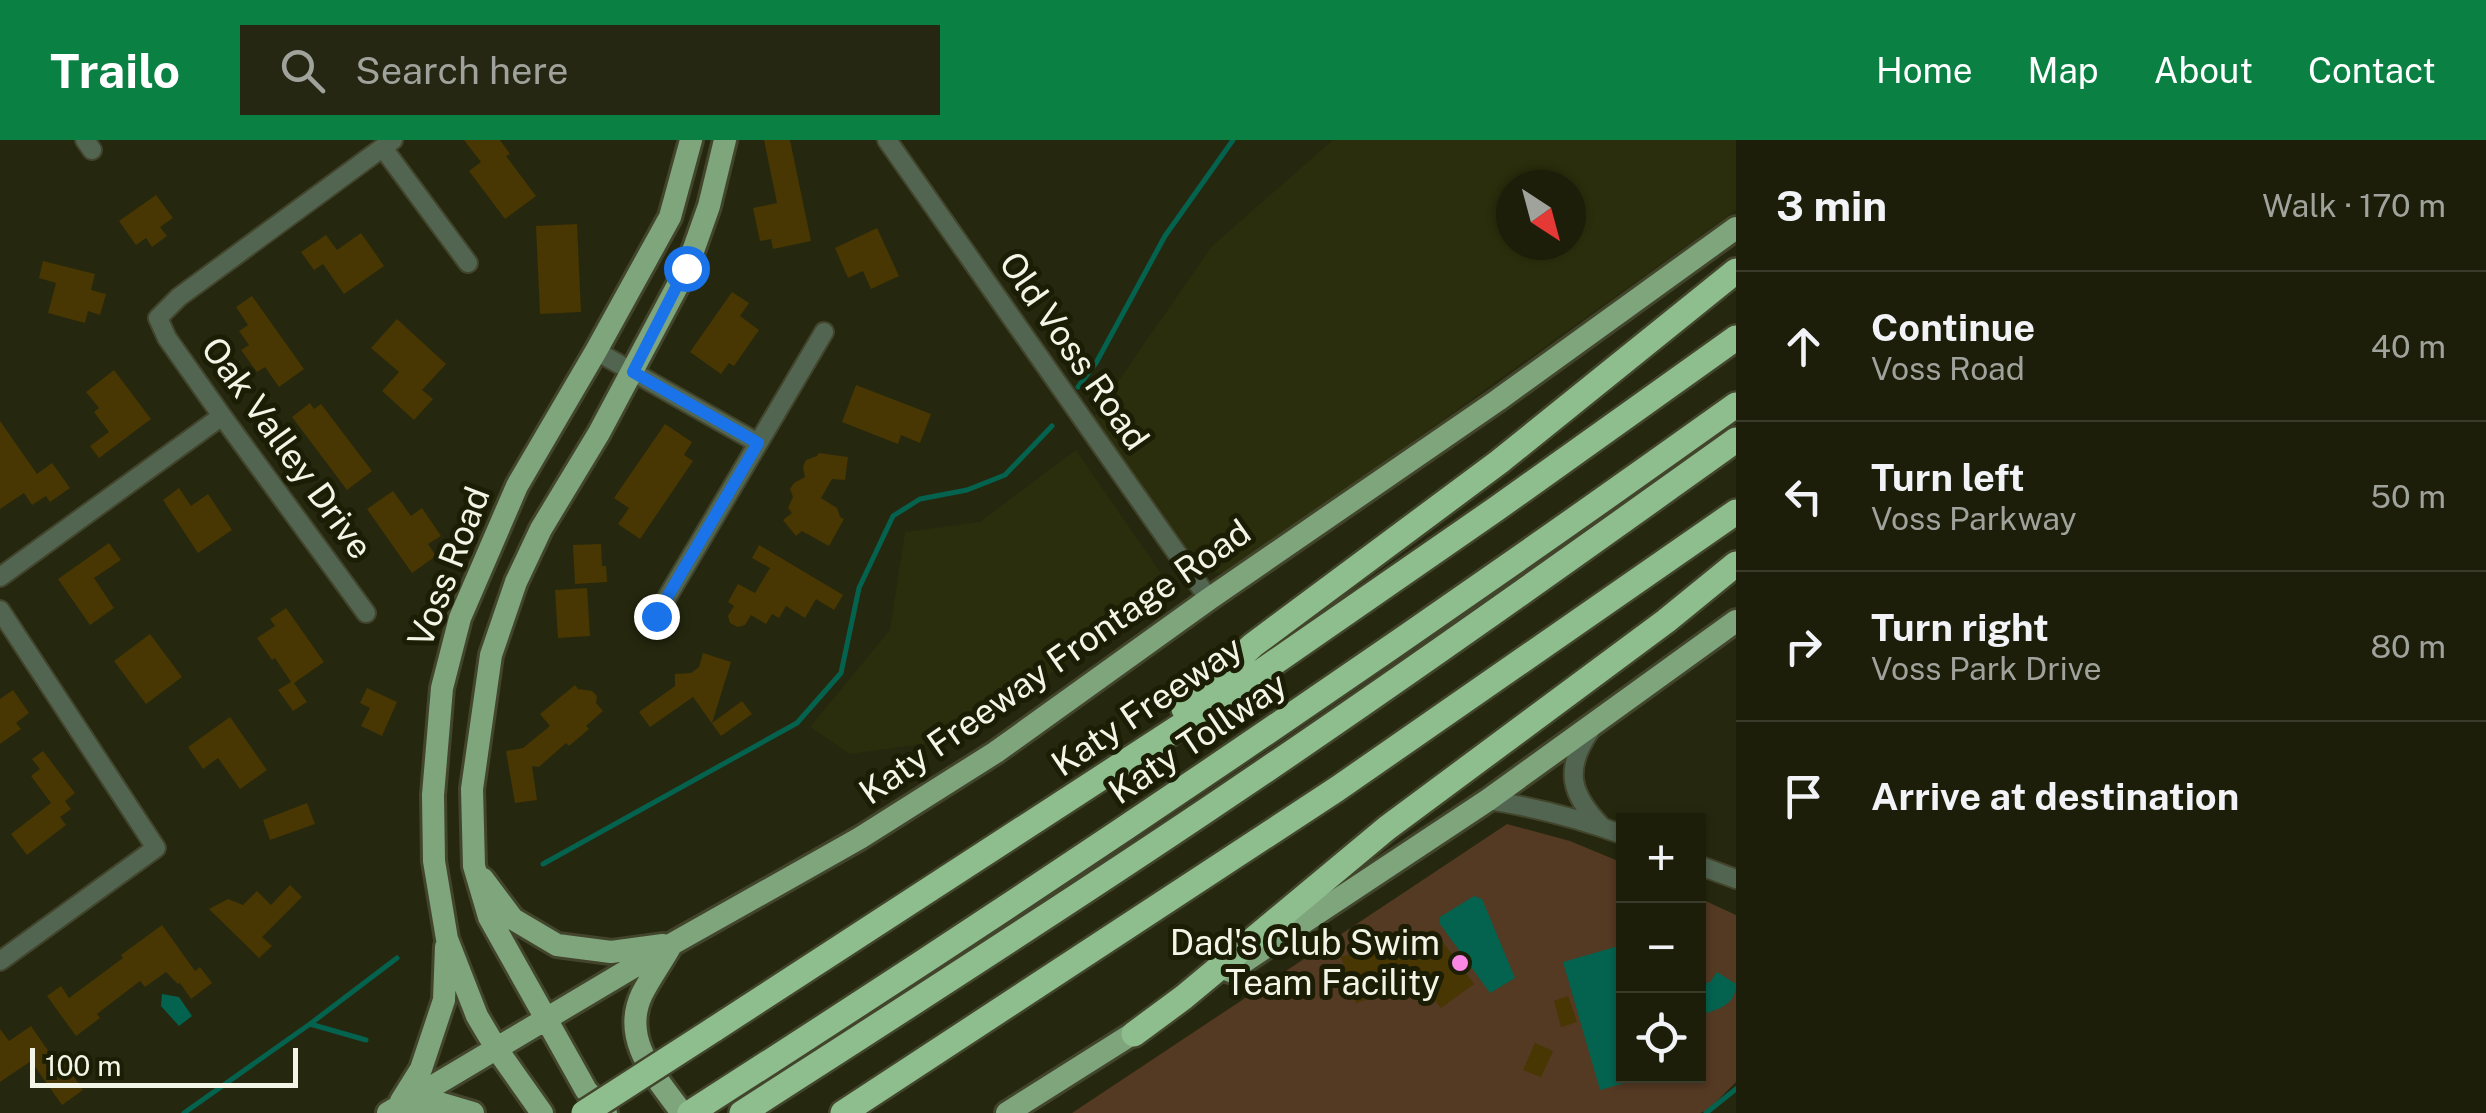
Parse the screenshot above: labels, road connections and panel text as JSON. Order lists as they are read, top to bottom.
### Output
{
  "streets": {
    "highway": ["Katy Freeway", "Katy Tollway"],
    "main road": ["Voss Road", "Katy Freeway Frontage Road"],
    "street": ["Old Voss Road", "Oak Valley Drive"]
  },
  "crossings": [
    ["Old Voss Road", "Katy Freeway Frontage Road"],
    ["Voss Road", "Katy Freeway Frontage Road"]
  ],
  "places": ["Dad's Club Swim Team Facility"],
  "scale_bar": "100 m",
  "north": "bottom right",
  "page": {
    "header": "Trailo",
    "search": "Search here",
    "nav": [
      "Home",
      "Map",
      "About",
      "Contact"
    ],
    "heading": ["3 min", "Walk · 170 m"],
    "list": [
      ["Continue", "Voss Road", "40 m"],
      ["Turn left", "Voss Parkway", "50 m"],
      ["Turn right", "Voss Park Drive", "80 m"],
      "Arrive at destination"
    ],
    "map_buttons": ["+", "−"],
    "scale": "100 m"
  }
}
